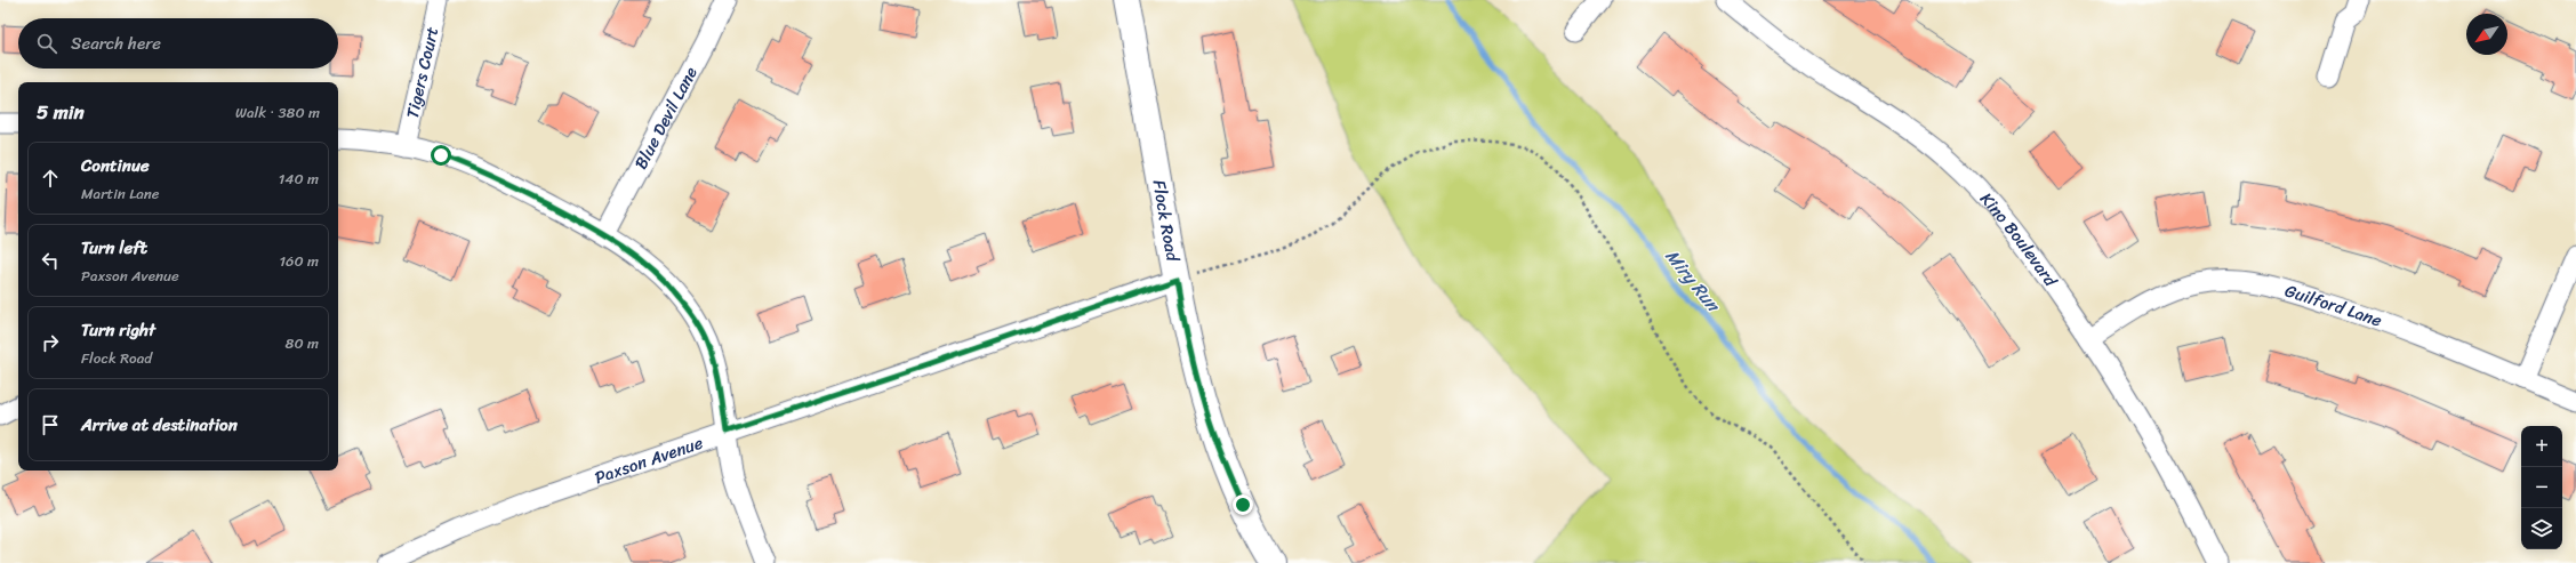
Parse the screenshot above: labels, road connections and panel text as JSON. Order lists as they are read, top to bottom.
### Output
{
  "streets": {
    "main road": ["Flock Road"],
    "street": [
      "Tigers Court",
      "Blue Devil Lane",
      "Kino Boulevard",
      "Guilford Lane",
      "Paxson Avenue"
    ]
  },
  "crossings": [
    ["Flock Road", "Paxson Avenue"],
    ["Kino Boulevard", "Guilford Lane"]
  ],
  "water": ["Miry Run"],
  "north": "bottom left",
  "page": {
    "search": "Search here",
    "heading": ["5 min", "Walk · 380 m"],
    "list": [
      ["Continue", "Martin Lane", "140 m"],
      ["Turn left", "Paxson Avenue", "160 m"],
      ["Turn right", "Flock Road", "80 m"],
      "Arrive at destination"
    ],
    "map_buttons": ["+", "−"]
  }
}
